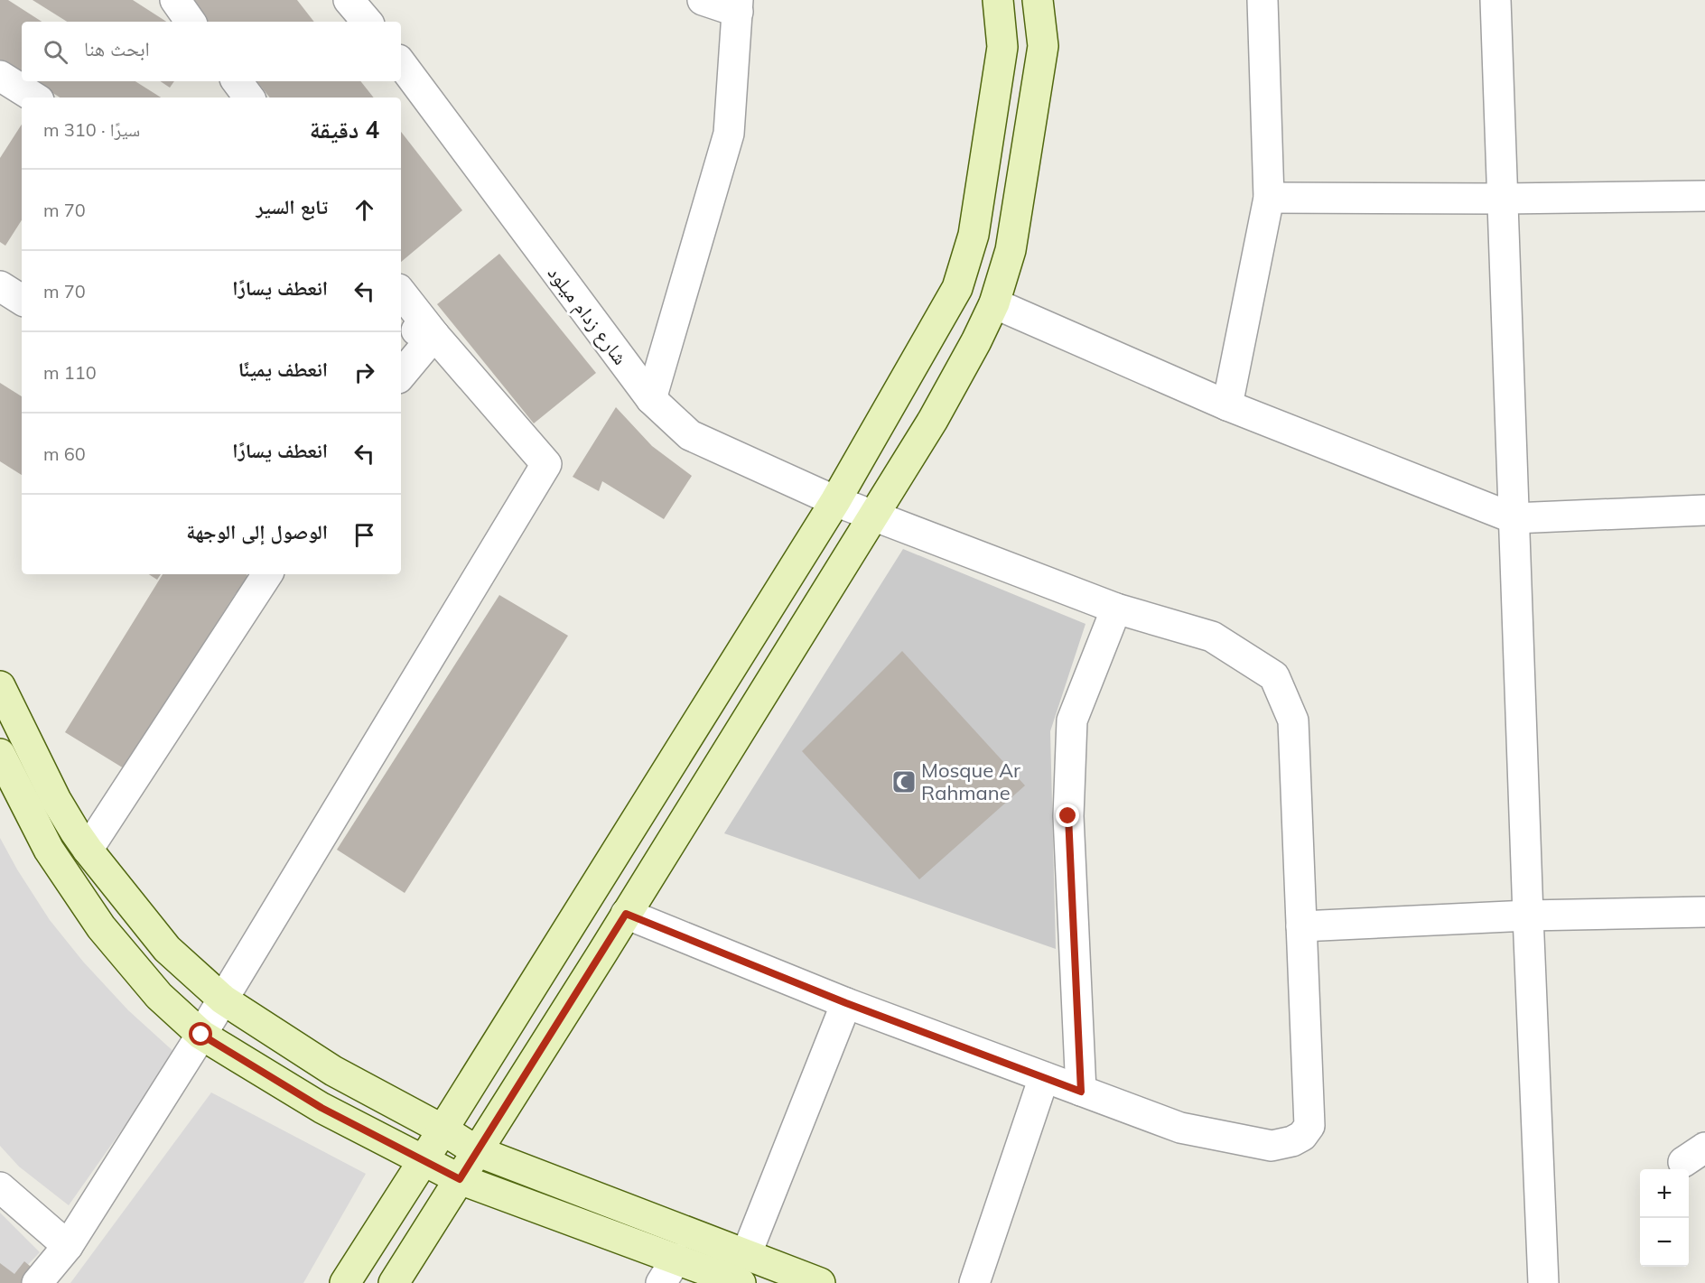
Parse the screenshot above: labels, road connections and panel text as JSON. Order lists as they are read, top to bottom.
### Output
{
  "streets": {
    "street": ["شارع زدام ميلود"]
  },
  "places": {
    "mosque": ["Mosque Ar Rahmane"]
  },
  "page": {
    "search": "ابحث هنا",
    "heading": ["4 دقيقة", "سيرًا · 310 m"],
    "list": [
      ["تابع السير", "70 m"],
      ["انعطف يسارًا", "70 m"],
      ["انعطف يمينًا", "110 m"],
      ["انعطف يسارًا", "60 m"],
      "الوصول إلى الوجهة"
    ],
    "map_buttons": ["+", "−"]
  }
}
